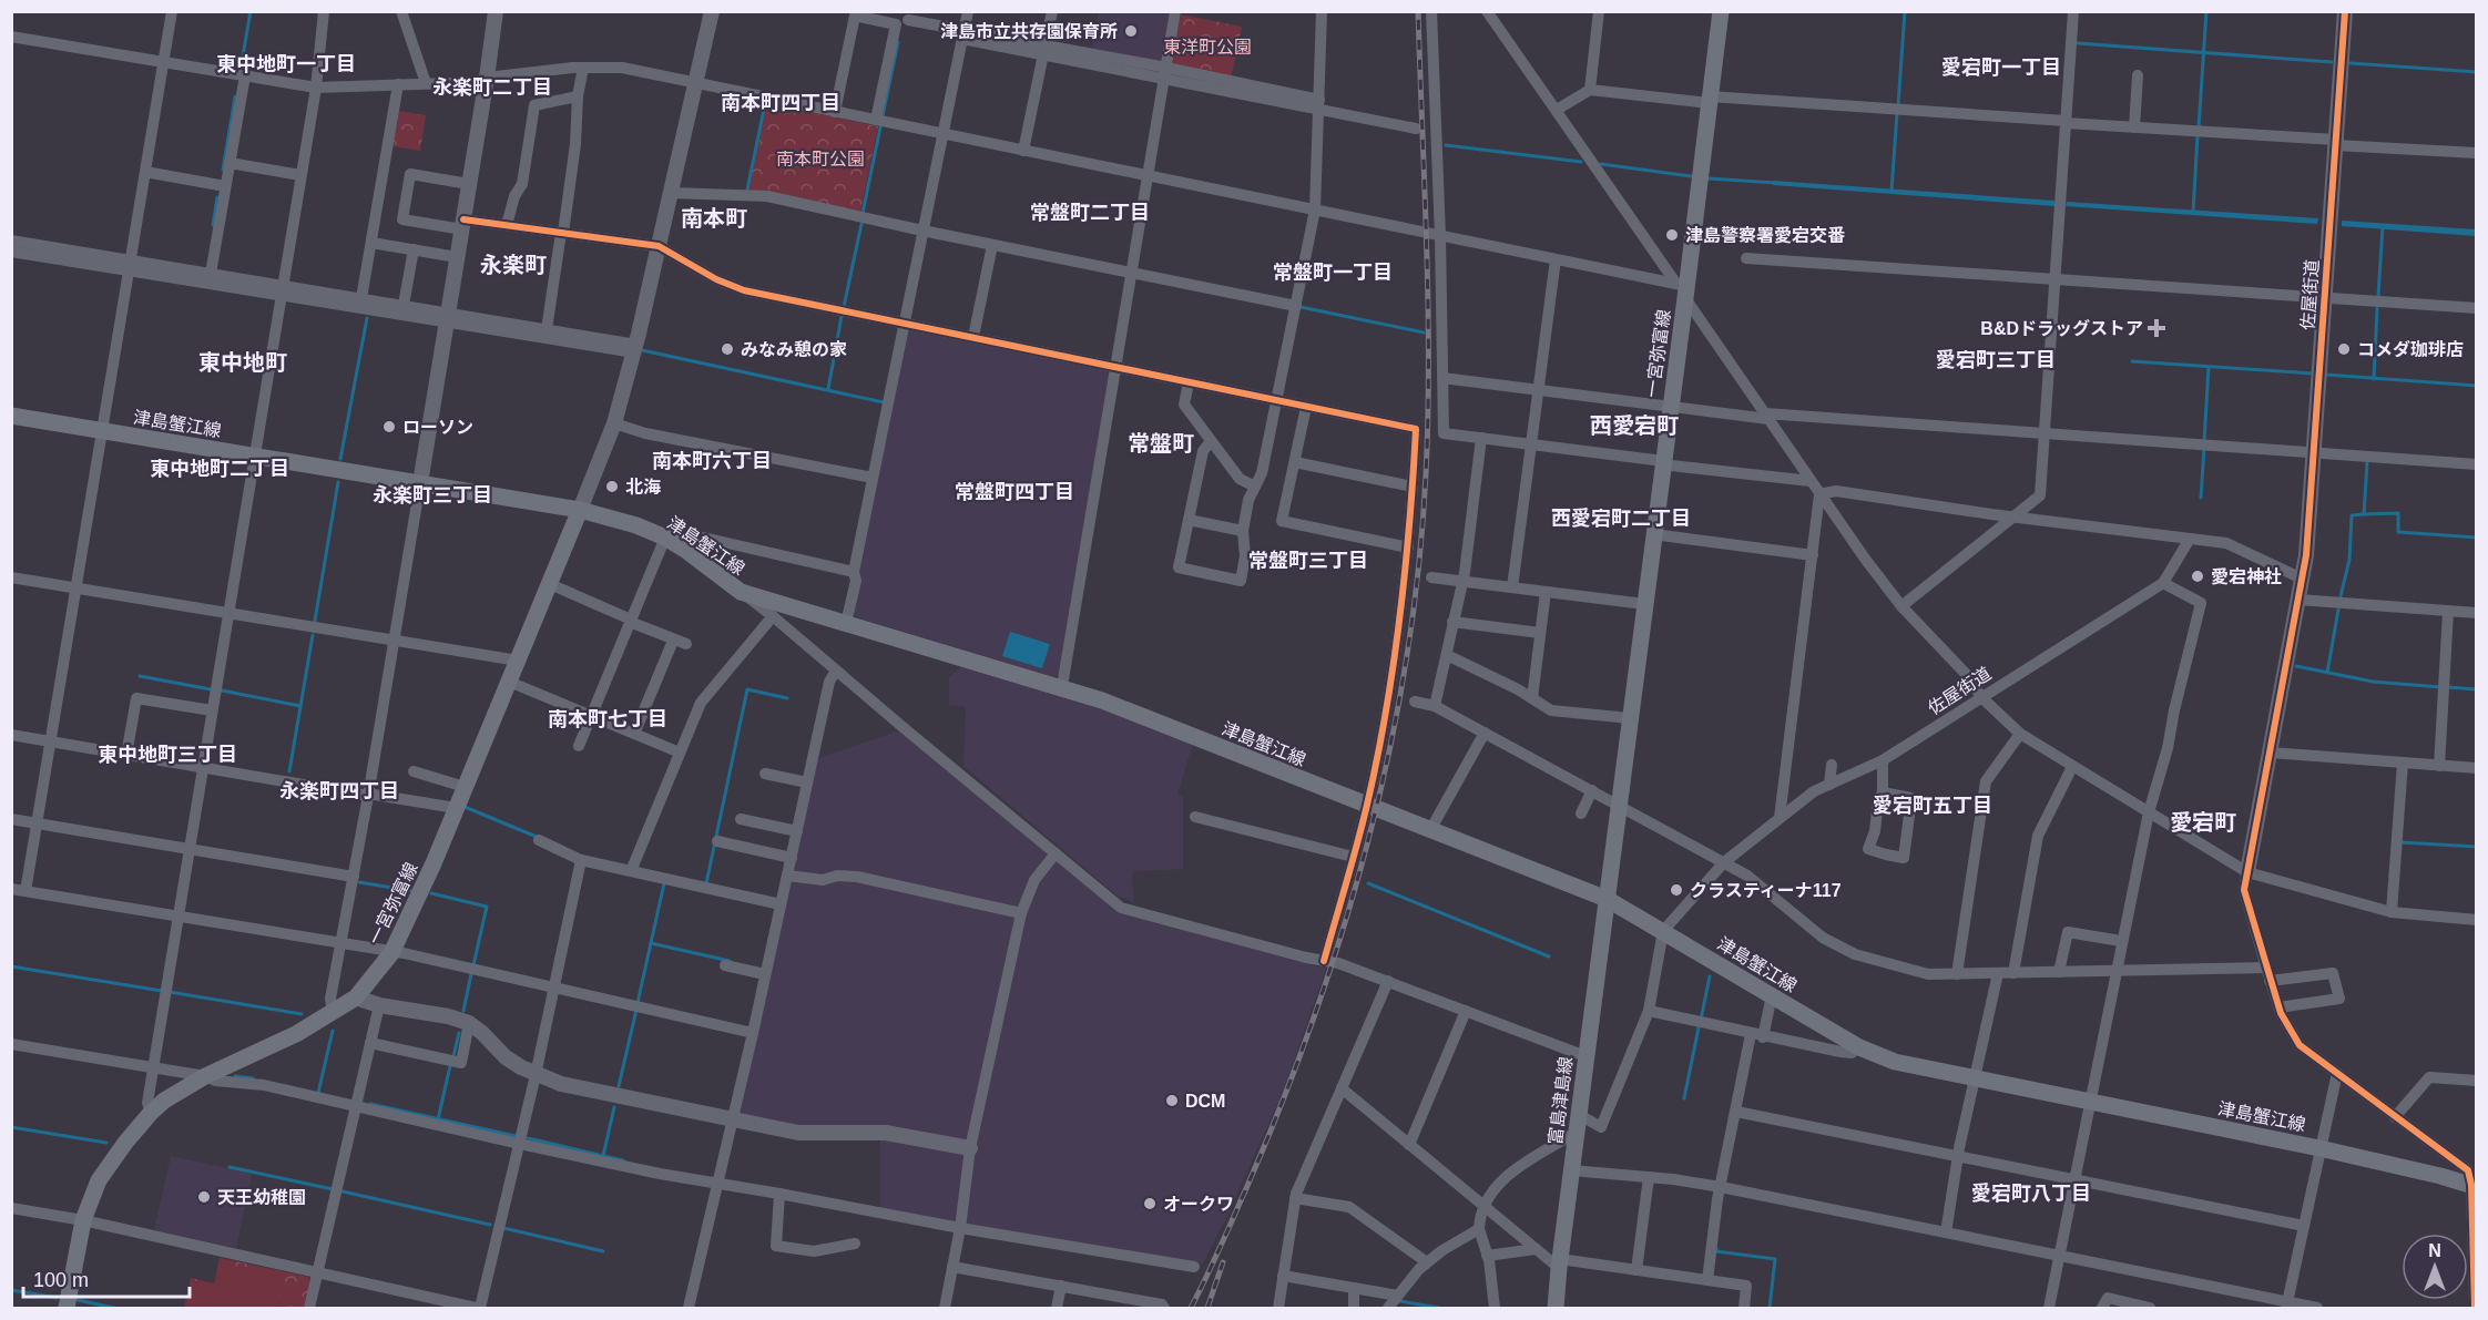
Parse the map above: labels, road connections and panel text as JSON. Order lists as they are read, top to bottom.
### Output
{
  "streets": {
    "main road": ["一宮弥富線", "津島蟹江線", "富島津島線"],
    "street": ["佐屋街道"]
  },
  "crossings": [
    ["佐屋街道", "津島蟹江線"],
    ["一宮弥富線", "津島蟹江線"],
    ["一宮弥富線", "富島津島線"],
    ["津島蟹江線", "富島津島線"]
  ],
  "districts": [
    "東中地町一丁目",
    "愛宕町一丁目",
    "永楽町二丁目",
    "南本町四丁目",
    "常盤町二丁目",
    "南本町",
    "永楽町",
    "常盤町一丁目",
    "愛宕町三丁目",
    "東中地町",
    "西愛宕町",
    "常盤町",
    "南本町六丁目",
    "東中地町二丁目",
    "常盤町四丁目",
    "永楽町三丁目",
    "西愛宕町二丁目",
    "常盤町三丁目",
    "南本町七丁目",
    "東中地町三丁目",
    "永楽町四丁目",
    "愛宕町五丁目",
    "愛宕町",
    "愛宕町八丁目"
  ],
  "parks": ["東洋町公園", "南本町公園"],
  "places": {
    "other": [
      "津島市立共存園保育所",
      "津島警察署愛宕交番",
      "みなみ憩の家",
      "コメダ珈琲店",
      "ローソン",
      "北海",
      "愛宕神社",
      "クラスティーナ117",
      "DCM",
      "天王幼稚園",
      "オークワ"
    ],
    "health": ["B&Dドラッグストア"]
  },
  "scale_bar": "100 m",
  "north": "top"
}
